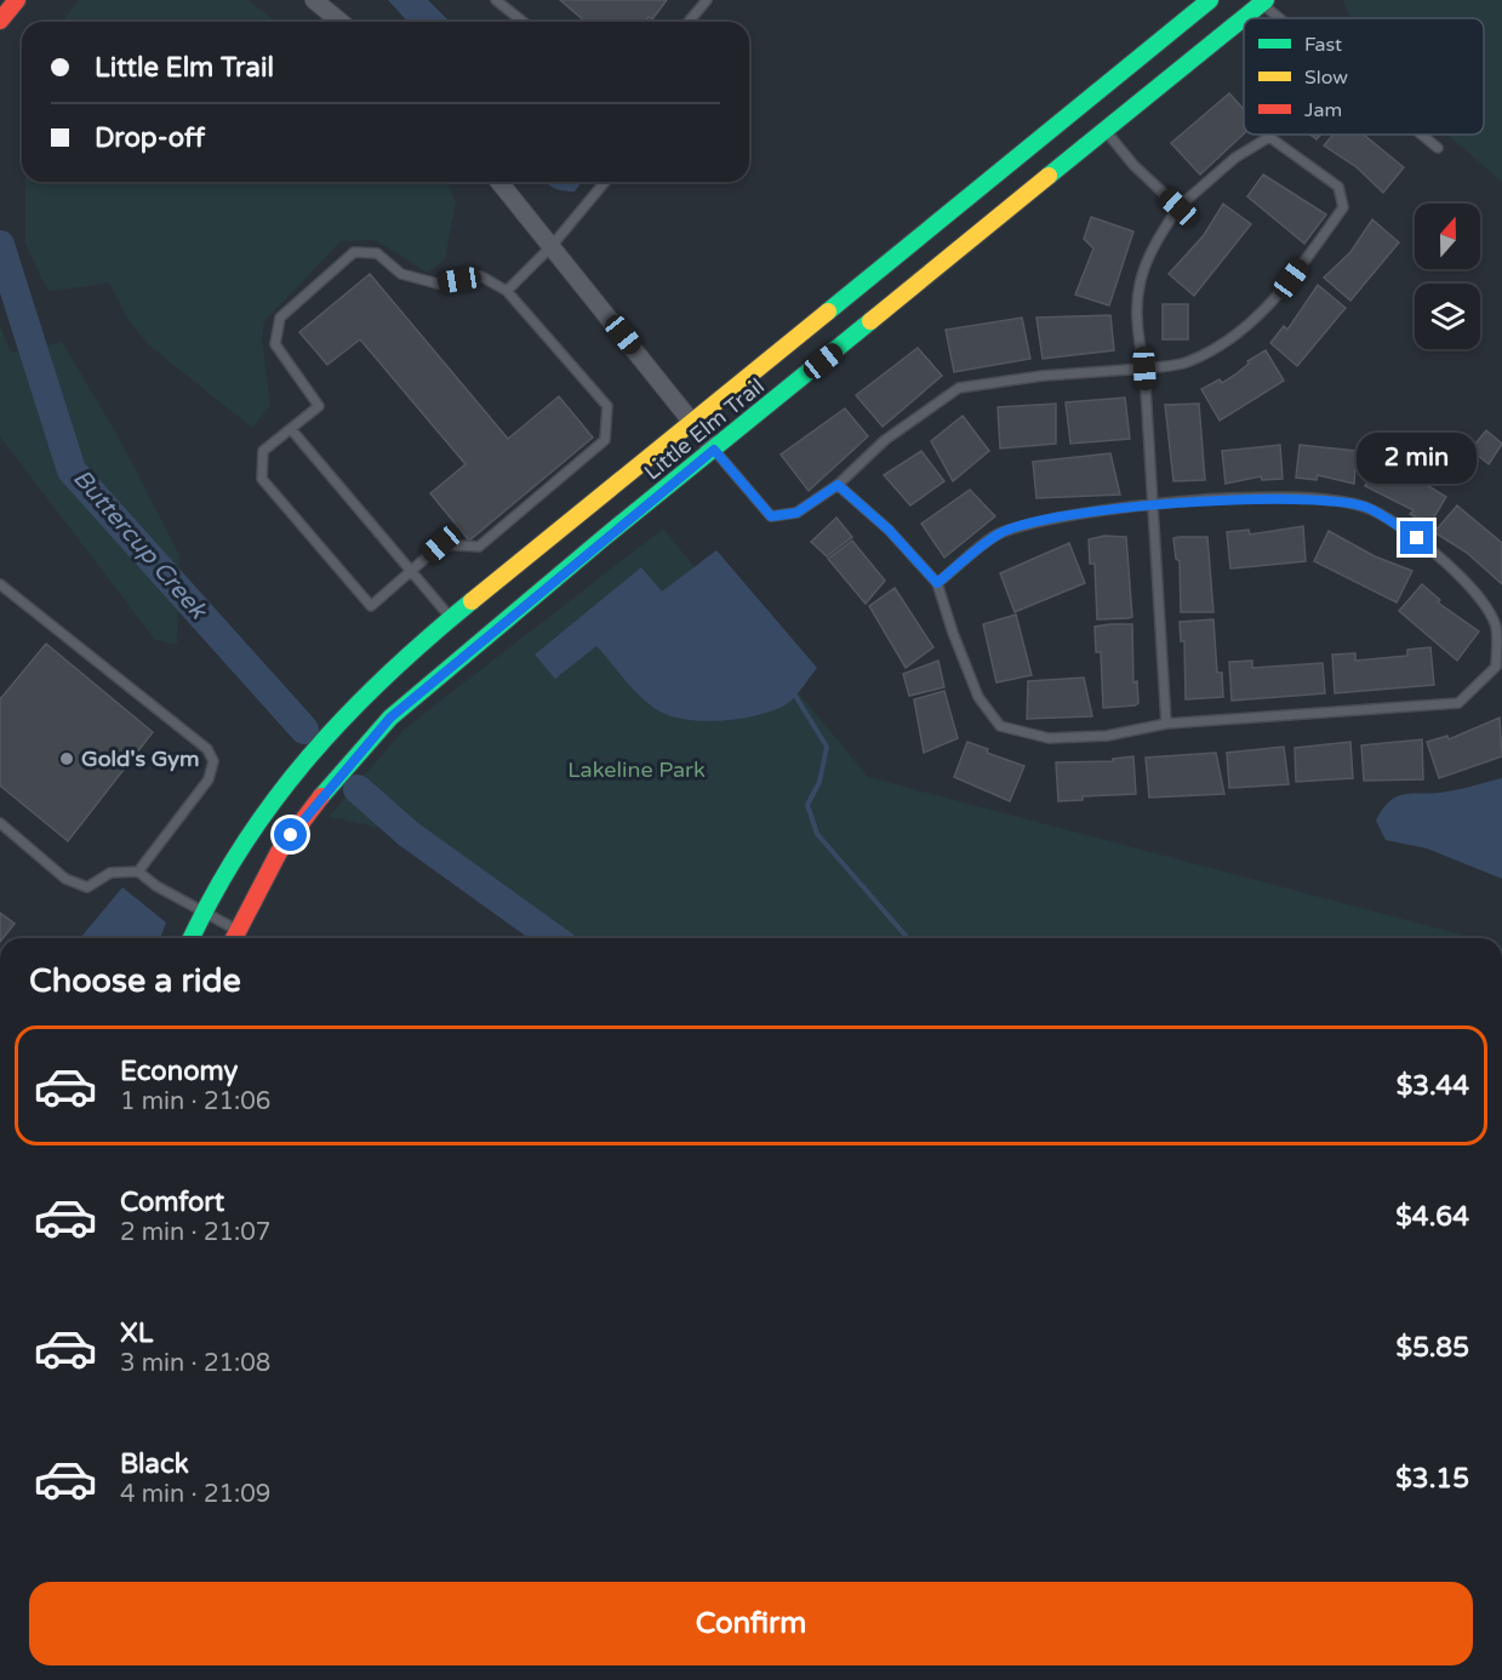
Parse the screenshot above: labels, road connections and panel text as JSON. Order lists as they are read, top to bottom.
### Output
{
  "streets": {
    "street": ["Little Elm Trail"]
  },
  "water": ["Buttercup Creek"],
  "parks": ["Lakeline Park"],
  "places": ["Gold's Gym"],
  "legend": ["Fast", "Slow", "Jam"],
  "north": "top",
  "page": {
    "banner": ["Little Elm Trail", "Drop-off"],
    "bubble": "2 min",
    "heading": "Choose a ride",
    "list": [
      {
        "name": "Economy",
        "note": "1 min · 21:06",
        "value": "$3.44"
      },
      {
        "name": "Comfort",
        "note": "2 min · 21:07",
        "value": "$4.64"
      },
      {
        "name": "XL",
        "note": "3 min · 21:08",
        "value": "$5.85"
      },
      {
        "name": "Black",
        "note": "4 min · 21:09",
        "value": "$3.15"
      }
    ],
    "buttons": "Confirm"
  }
}
